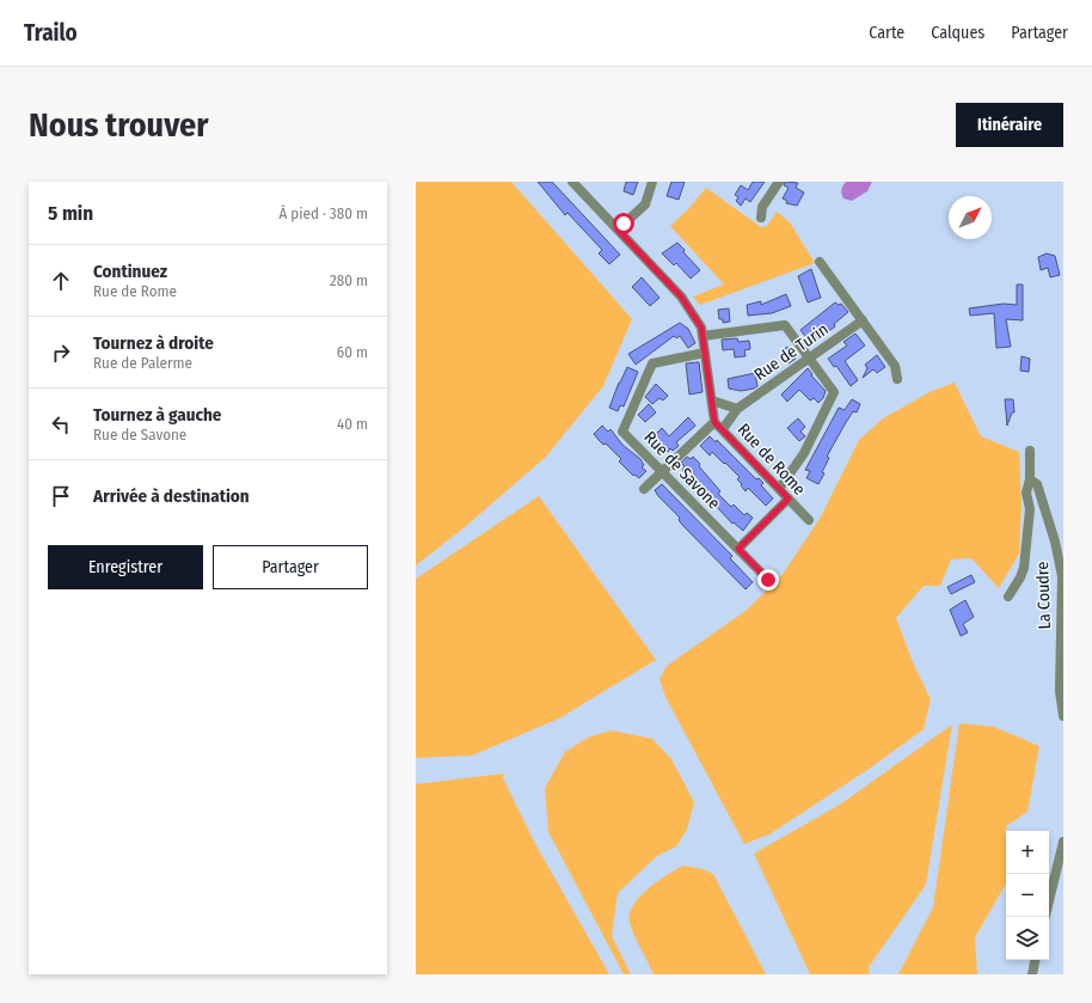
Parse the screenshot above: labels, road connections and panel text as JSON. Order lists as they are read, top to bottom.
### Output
{
  "streets": {
    "street": [
      "Rue de Turin",
      "Rue de Rome",
      "Rue de Savone",
      "La Coudre"
    ]
  },
  "crossings": [
    ["Rue de Turin", "Rue de Rome"],
    ["Rue de Turin", "Rue de Savone"],
    ["Rue de Rome", "Rue de Savone"]
  ],
  "north": "top right",
  "page": {
    "header": "Trailo",
    "nav": ["Carte", "Calques", "Partager"],
    "buttons": [
      "Itinéraire",
      ["Enregistrer", "Partager"]
    ],
    "title": "Nous trouver",
    "heading": ["5 min", "À pied · 380 m"],
    "list": [
      ["Continuez", "Rue de Rome", "280 m"],
      ["Tournez à droite", "Rue de Palerme", "60 m"],
      ["Tournez à gauche", "Rue de Savone", "40 m"],
      "Arrivée à destination"
    ],
    "map_buttons": ["+", "−"]
  }
}
